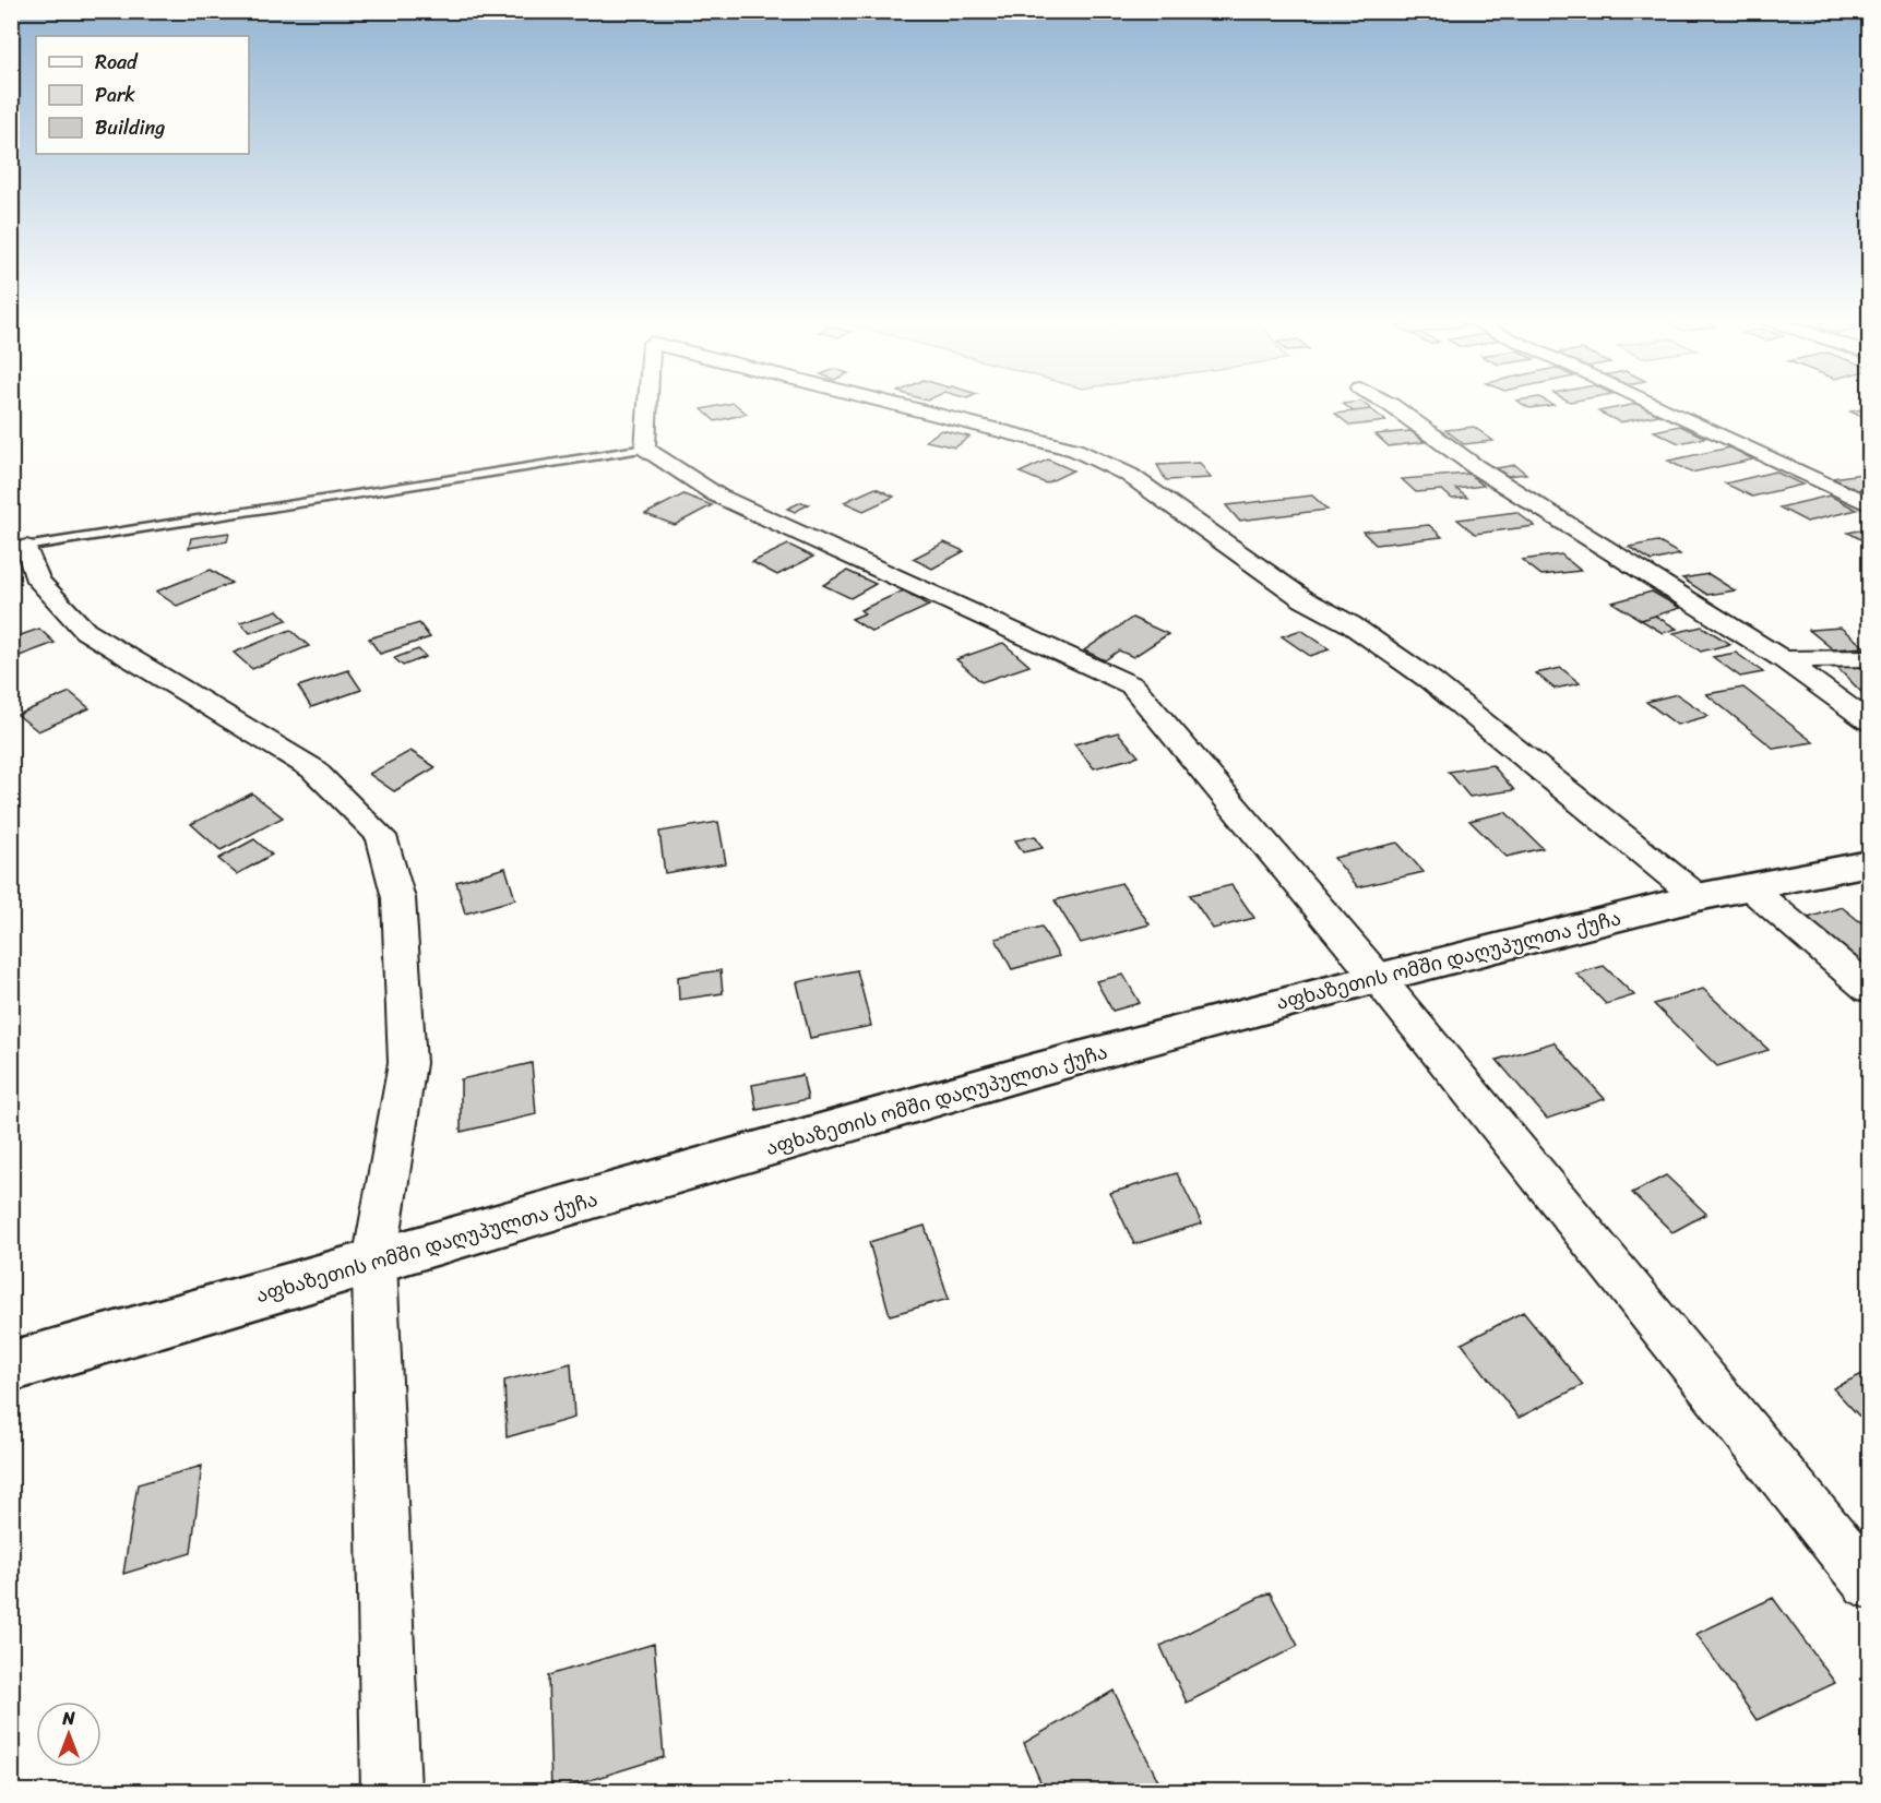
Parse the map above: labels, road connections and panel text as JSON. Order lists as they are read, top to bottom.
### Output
{
  "streets": {
    "main road": ["აფხაზეთის ომში დაღუპულთა ქუჩა"]
  },
  "legend": ["Road", "Park", "Building"],
  "north": "top"
}
